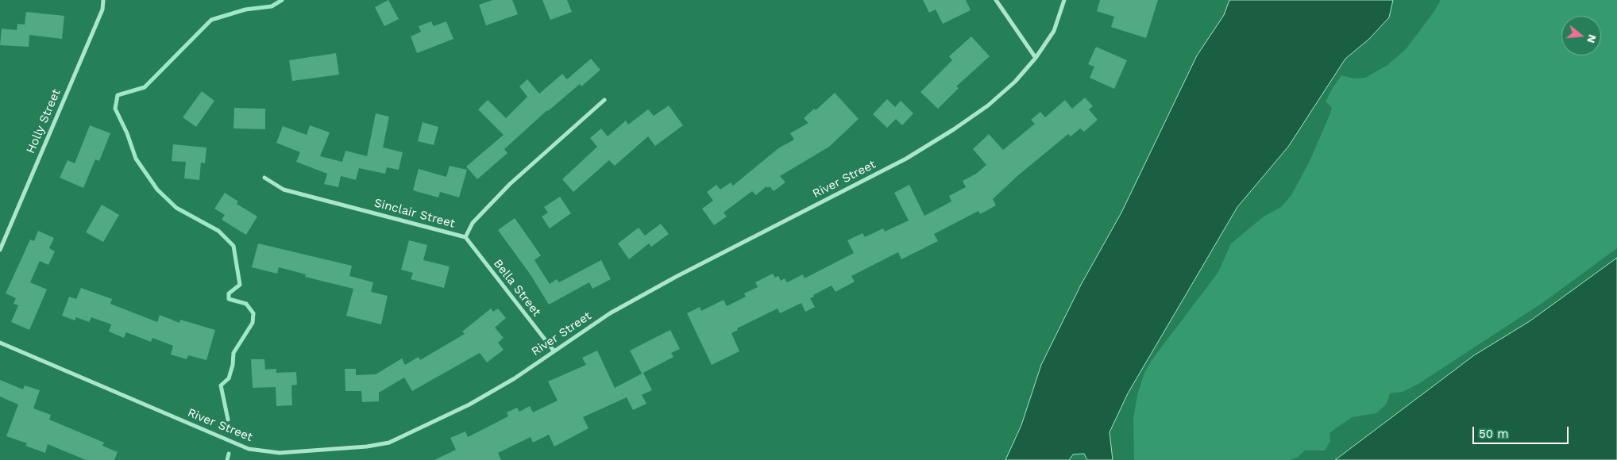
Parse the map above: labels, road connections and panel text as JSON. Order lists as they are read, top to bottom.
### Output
{
  "streets": {
    "street": [
      "Holly Street",
      "River Street",
      "Sinclair Street",
      "Bella Street"
    ]
  },
  "crossings": [
    ["River Street", "Bella Street"],
    ["Sinclair Street", "Bella Street"]
  ],
  "scale_bar": "50 m",
  "north": "right"
}
